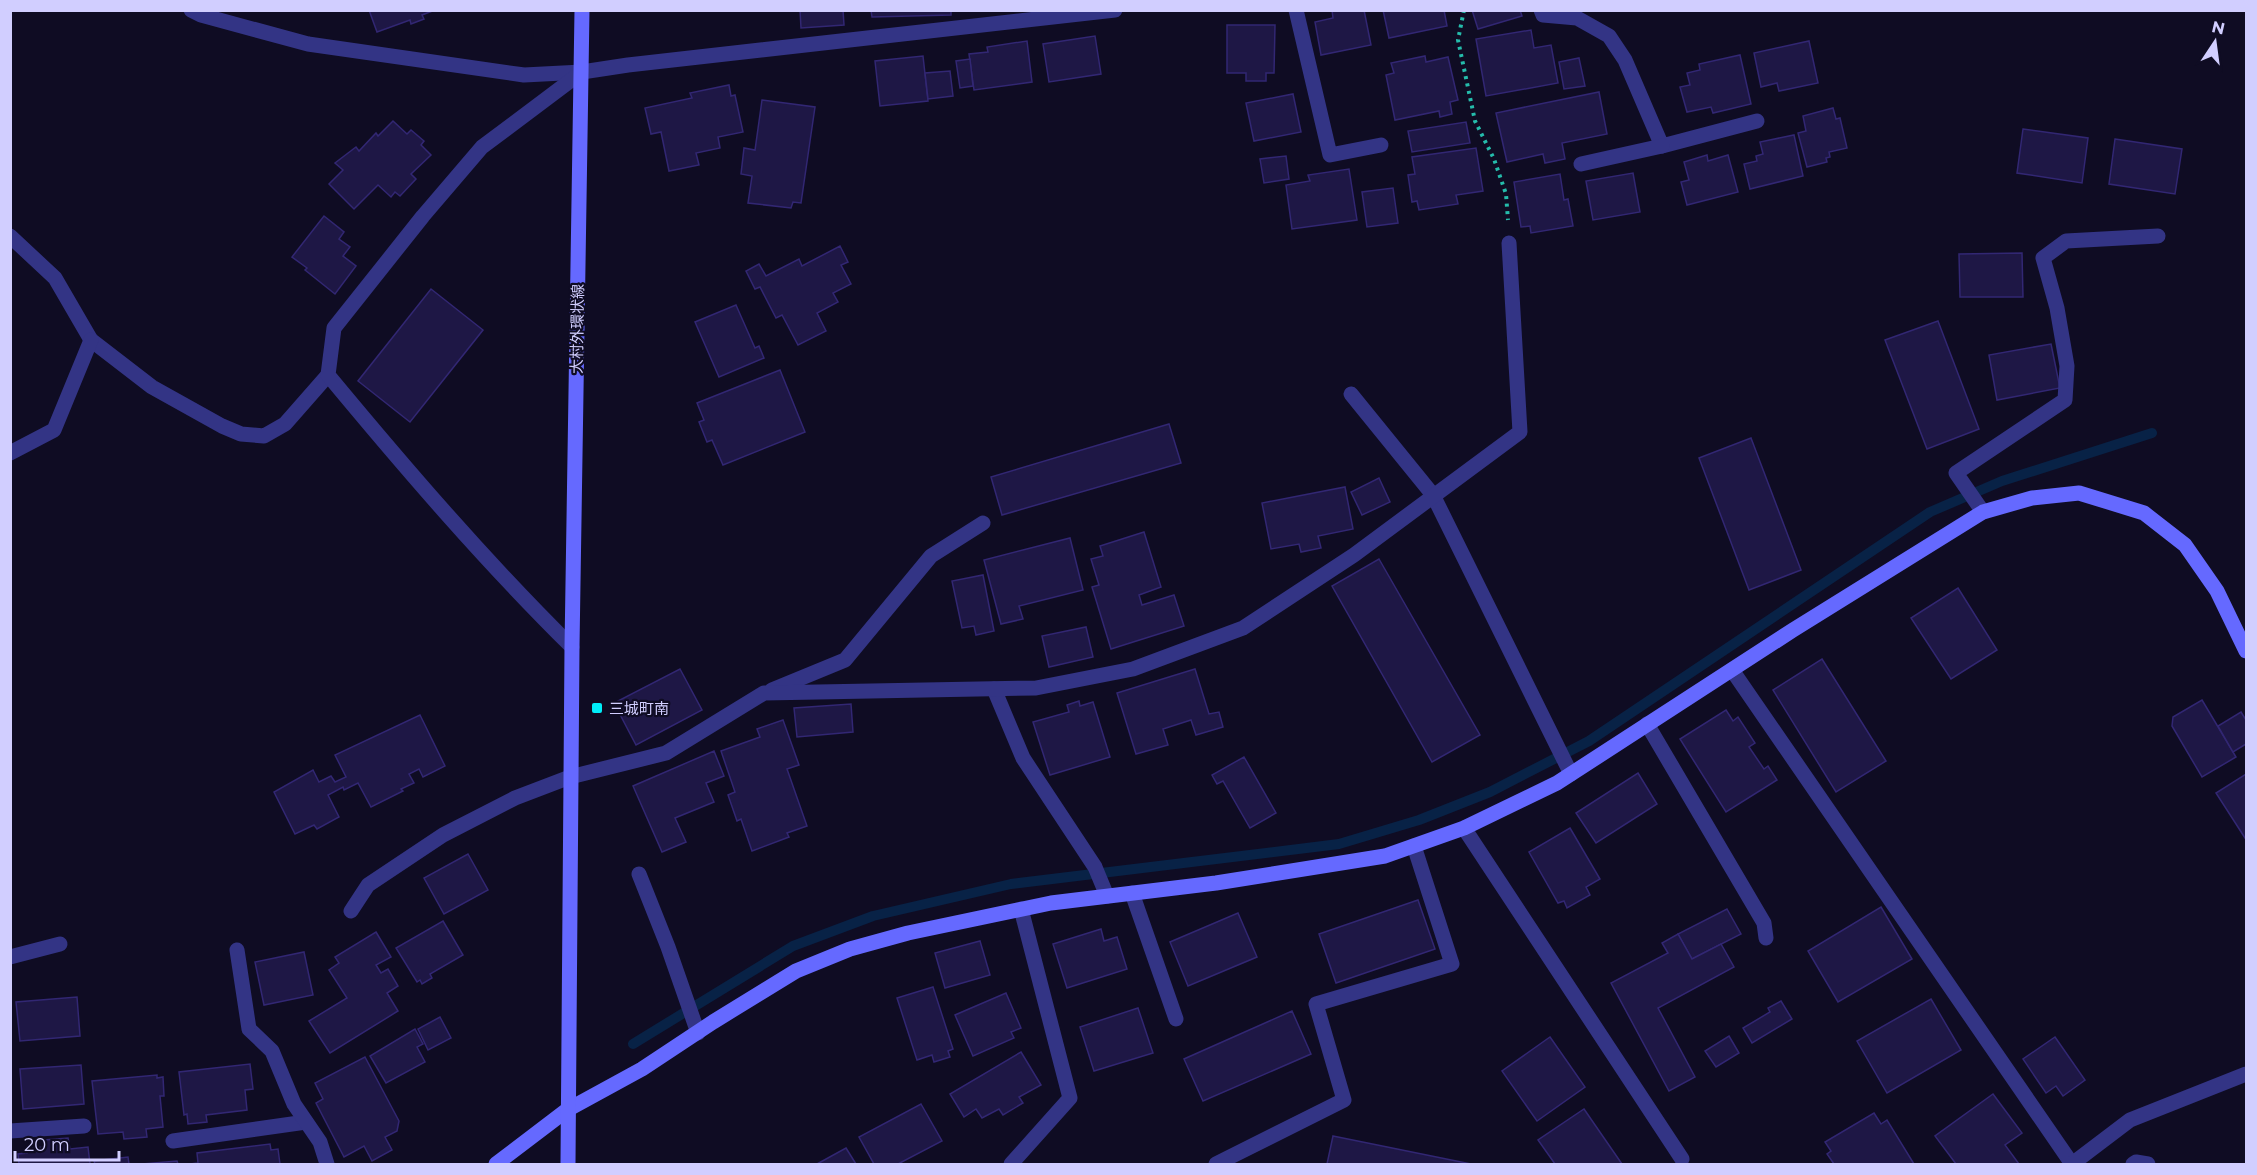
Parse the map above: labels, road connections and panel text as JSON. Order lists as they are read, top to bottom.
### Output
{
  "streets": {
    "street": ["大村外環状線"]
  },
  "places": {
    "transit": ["三城町南"]
  },
  "scale_bar": "20 m",
  "north": "top"
}
